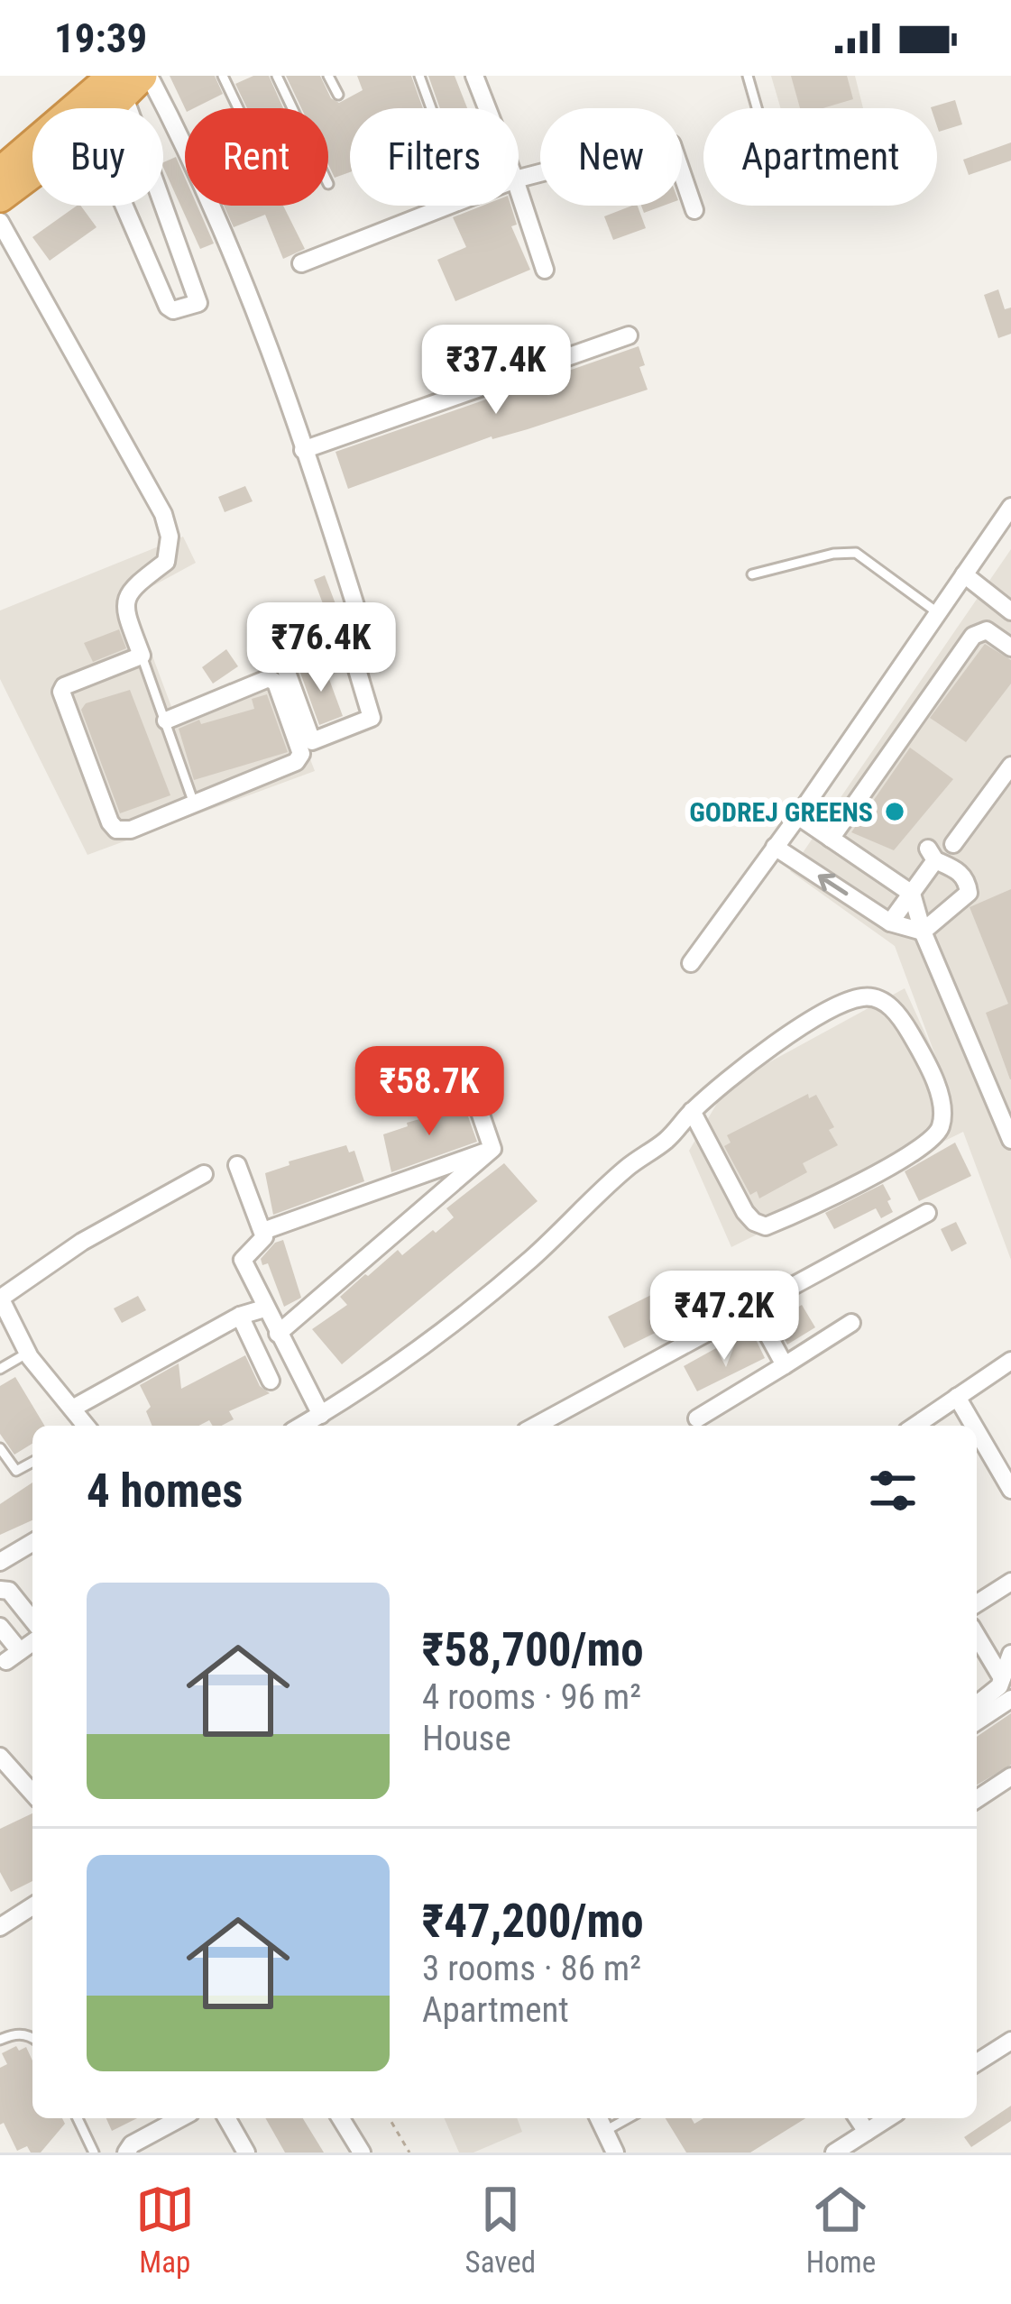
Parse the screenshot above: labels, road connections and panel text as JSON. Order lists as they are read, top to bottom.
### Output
{
  "places": ["GODREJ GREENS"],
  "page": {
    "status": "19:39",
    "chip": [
      "Buy",
      "Rent",
      "Filters",
      "New",
      "Apartment"
    ],
    "price": [
      "₹37.4K",
      "₹76.4K",
      "₹58.7K",
      "₹47.2K"
    ],
    "heading": "4 homes",
    "list": [
      {
        "name": "₹58,700/mo",
        "note": "4 rooms · 96 m² · House"
      },
      {
        "name": "₹47,200/mo",
        "note": "3 rooms · 86 m² · Apartment"
      }
    ],
    "tabs": ["Map", "Saved", "Home"]
  }
}
